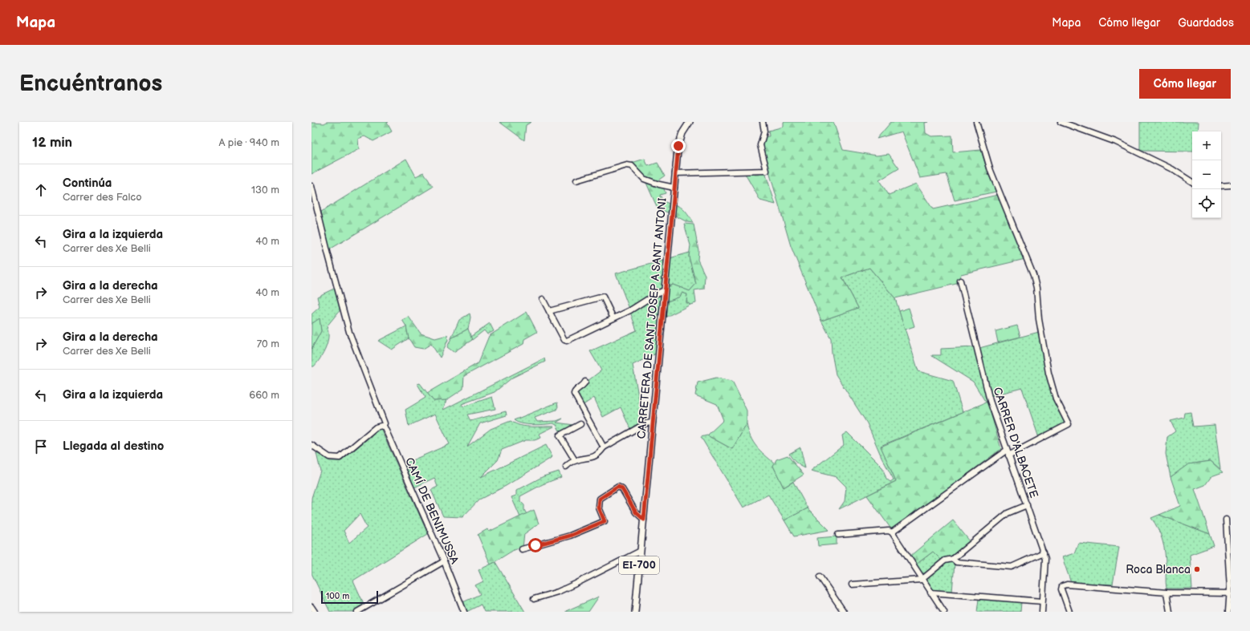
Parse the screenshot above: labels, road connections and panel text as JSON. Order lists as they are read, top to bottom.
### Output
{
  "streets": {
    "main road": ["CARRETERA DE SANT JOSEP A SANT ANTONI", "EI-700"],
    "street": ["CARRER D'ALBACETE", "CAMÍ DE BENIMUSSA"]
  },
  "crossings": [
    ["CARRETERA DE SANT JOSEP A SANT ANTONI", "EI-700"]
  ],
  "places": ["Roca Blanca"],
  "scale_bar": "100 m",
  "page": {
    "header": "Mapa",
    "nav": ["Mapa", "Cómo llegar", "Guardados"],
    "buttons": "Cómo llegar",
    "title": "Encuéntranos",
    "heading": ["12 min", "A pie · 940 m"],
    "map_buttons": ["+", "−"],
    "list": [
      ["Continúa", "Carrer des Falco", "130 m"],
      ["Gira a la izquierda", "Carrer des Xe Belli", "40 m"],
      ["Gira a la derecha", "Carrer des Xe Belli", "40 m"],
      ["Gira a la derecha", "Carrer des Xe Belli", "70 m"],
      ["Gira a la izquierda", "660 m"],
      "Llegada al destino"
    ],
    "scale": "100 m"
  }
}
